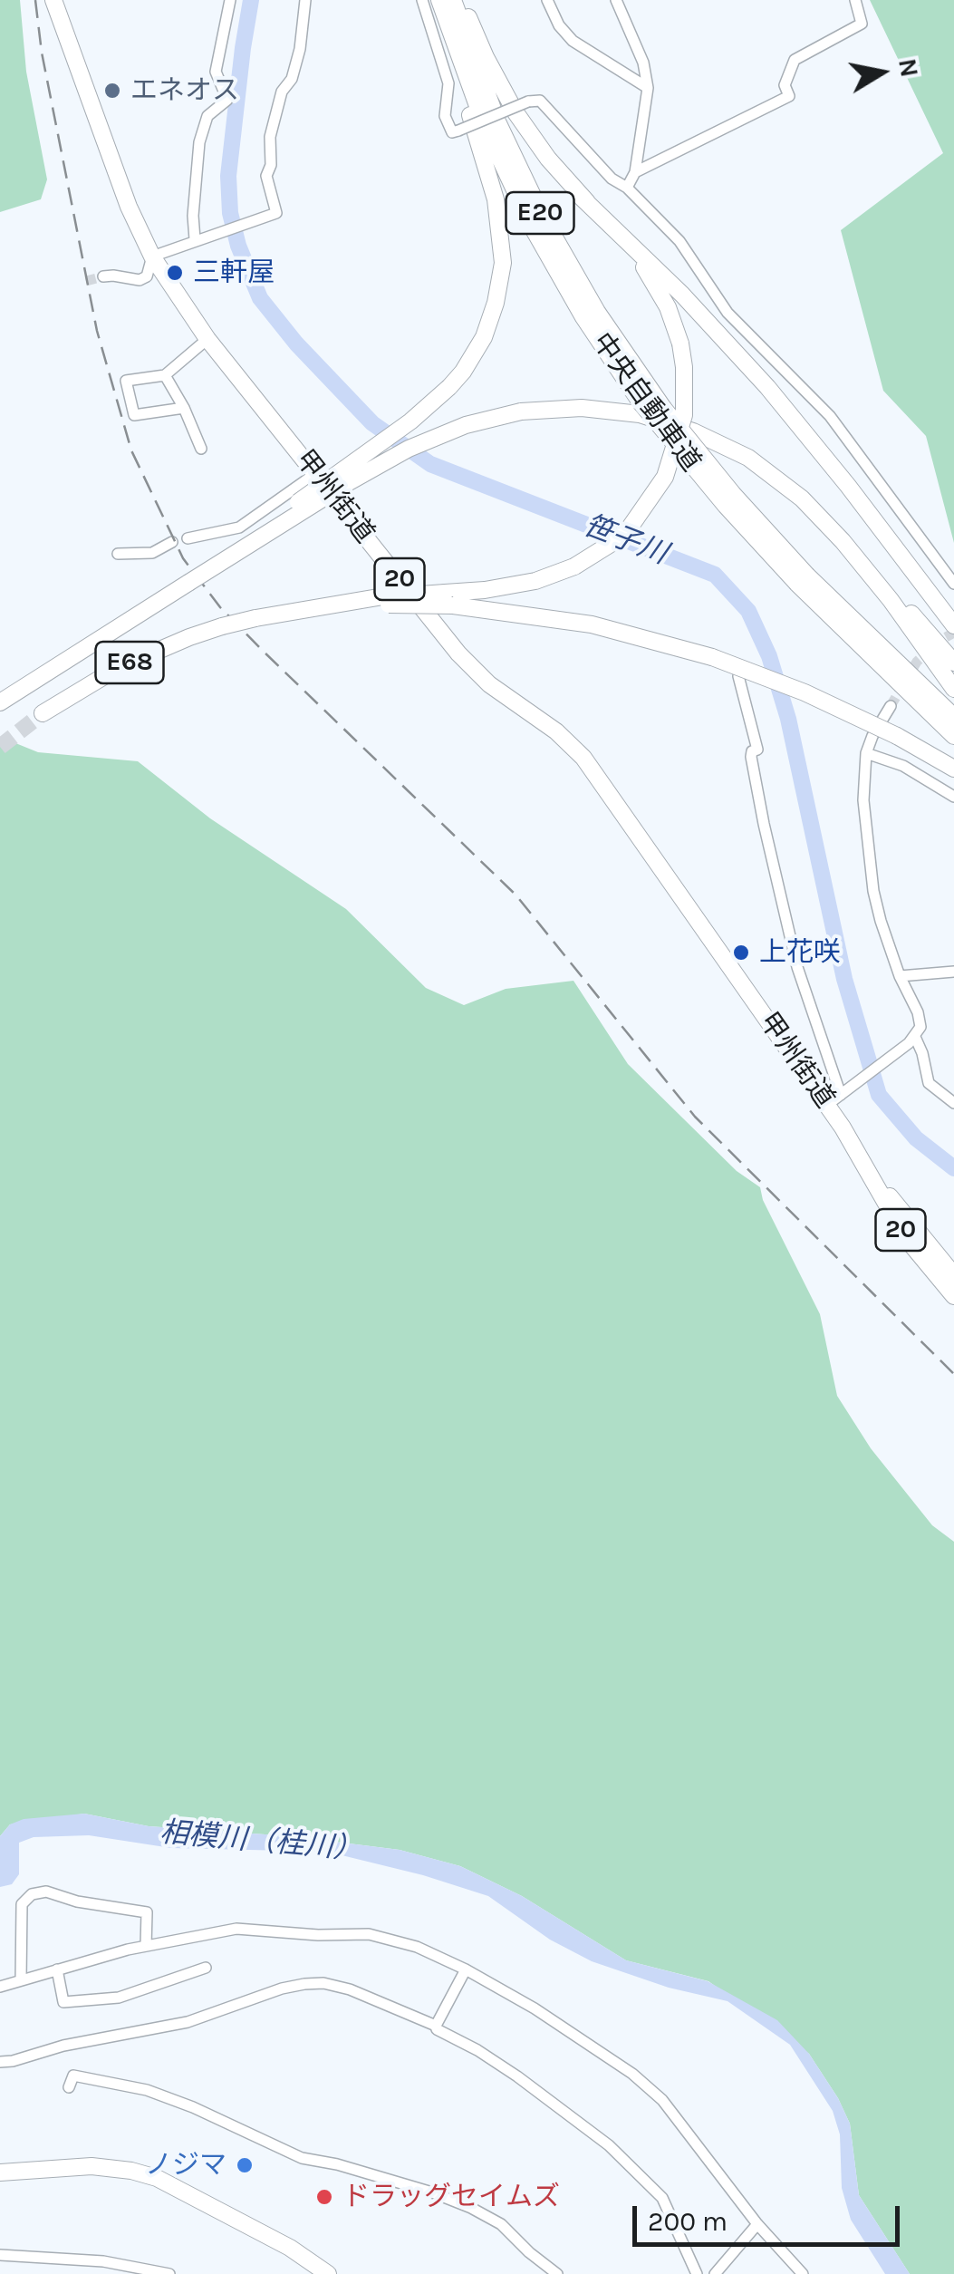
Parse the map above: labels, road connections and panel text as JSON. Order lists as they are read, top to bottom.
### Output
{
  "streets": {
    "highway": [
      "E20",
      "中央自動車道",
      "甲州街道",
      "20",
      "E68"
    ]
  },
  "water": ["笹子川", "相模川（桂川）"],
  "places": [
    "エネオス",
    "三軒屋",
    "上花咲",
    "ノジマ",
    "ドラッグセイムズ"
  ],
  "scale_bar": "200 m",
  "north": "right"
}
